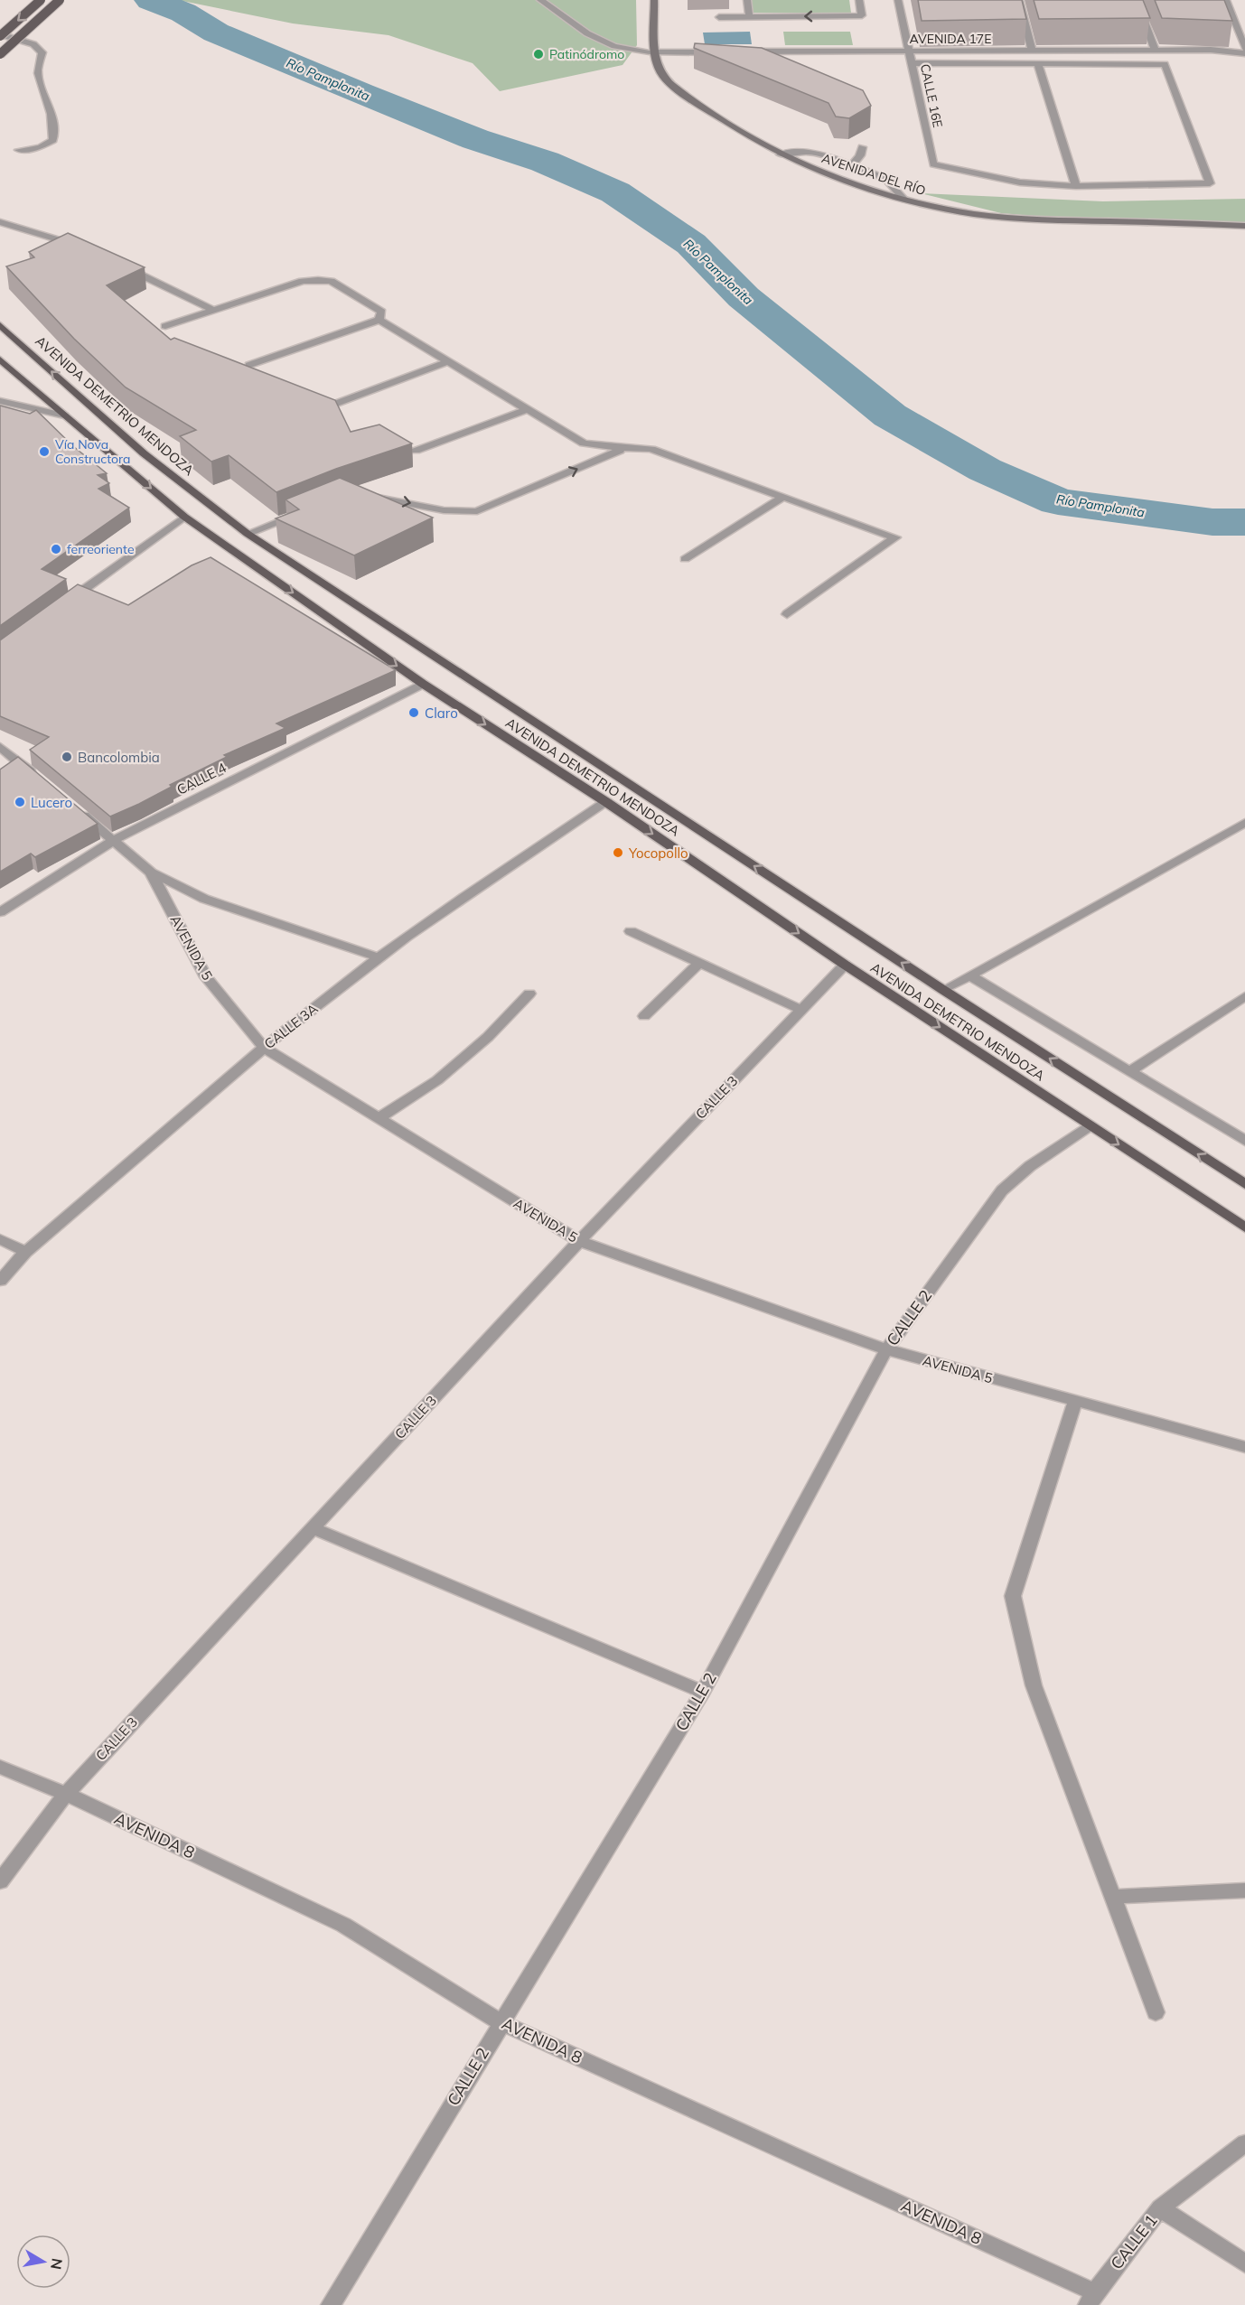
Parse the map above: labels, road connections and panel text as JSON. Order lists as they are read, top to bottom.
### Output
{
  "streets": {
    "main road": ["AVENIDA DEL RÍO", "AVENIDA DEMETRIO MENDOZA"],
    "street": [
      "AVENIDA 17E",
      "CALLE 16E",
      "CALLE 4",
      "AVENIDA 5",
      "CALLE 3A",
      "CALLE 3",
      "CALLE 2",
      "AVENIDA 8",
      "CALLE 1"
    ]
  },
  "crossings": [
    ["AVENIDA 17E", "CALLE 16E"],
    ["AVENIDA DEMETRIO MENDOZA", "CALLE 4"],
    ["AVENIDA DEMETRIO MENDOZA", "CALLE 3A"],
    ["AVENIDA DEMETRIO MENDOZA", "CALLE 3"],
    ["AVENIDA DEMETRIO MENDOZA", "CALLE 2"],
    ["CALLE 4", "AVENIDA 5"],
    ["AVENIDA 5", "CALLE 3A"],
    ["AVENIDA 5", "CALLE 3"],
    ["AVENIDA 5", "CALLE 2"],
    ["CALLE 3", "AVENIDA 8"],
    ["CALLE 2", "AVENIDA 8"],
    ["AVENIDA 8", "CALLE 1"]
  ],
  "water": ["Río Pamplonita"],
  "places": [
    "Patinódromo",
    "Vía Nova Constructora",
    "ferreoriente",
    "Claro",
    "Bancolombia",
    "Lucero",
    "Yocopollo"
  ],
  "north": "right"
}
